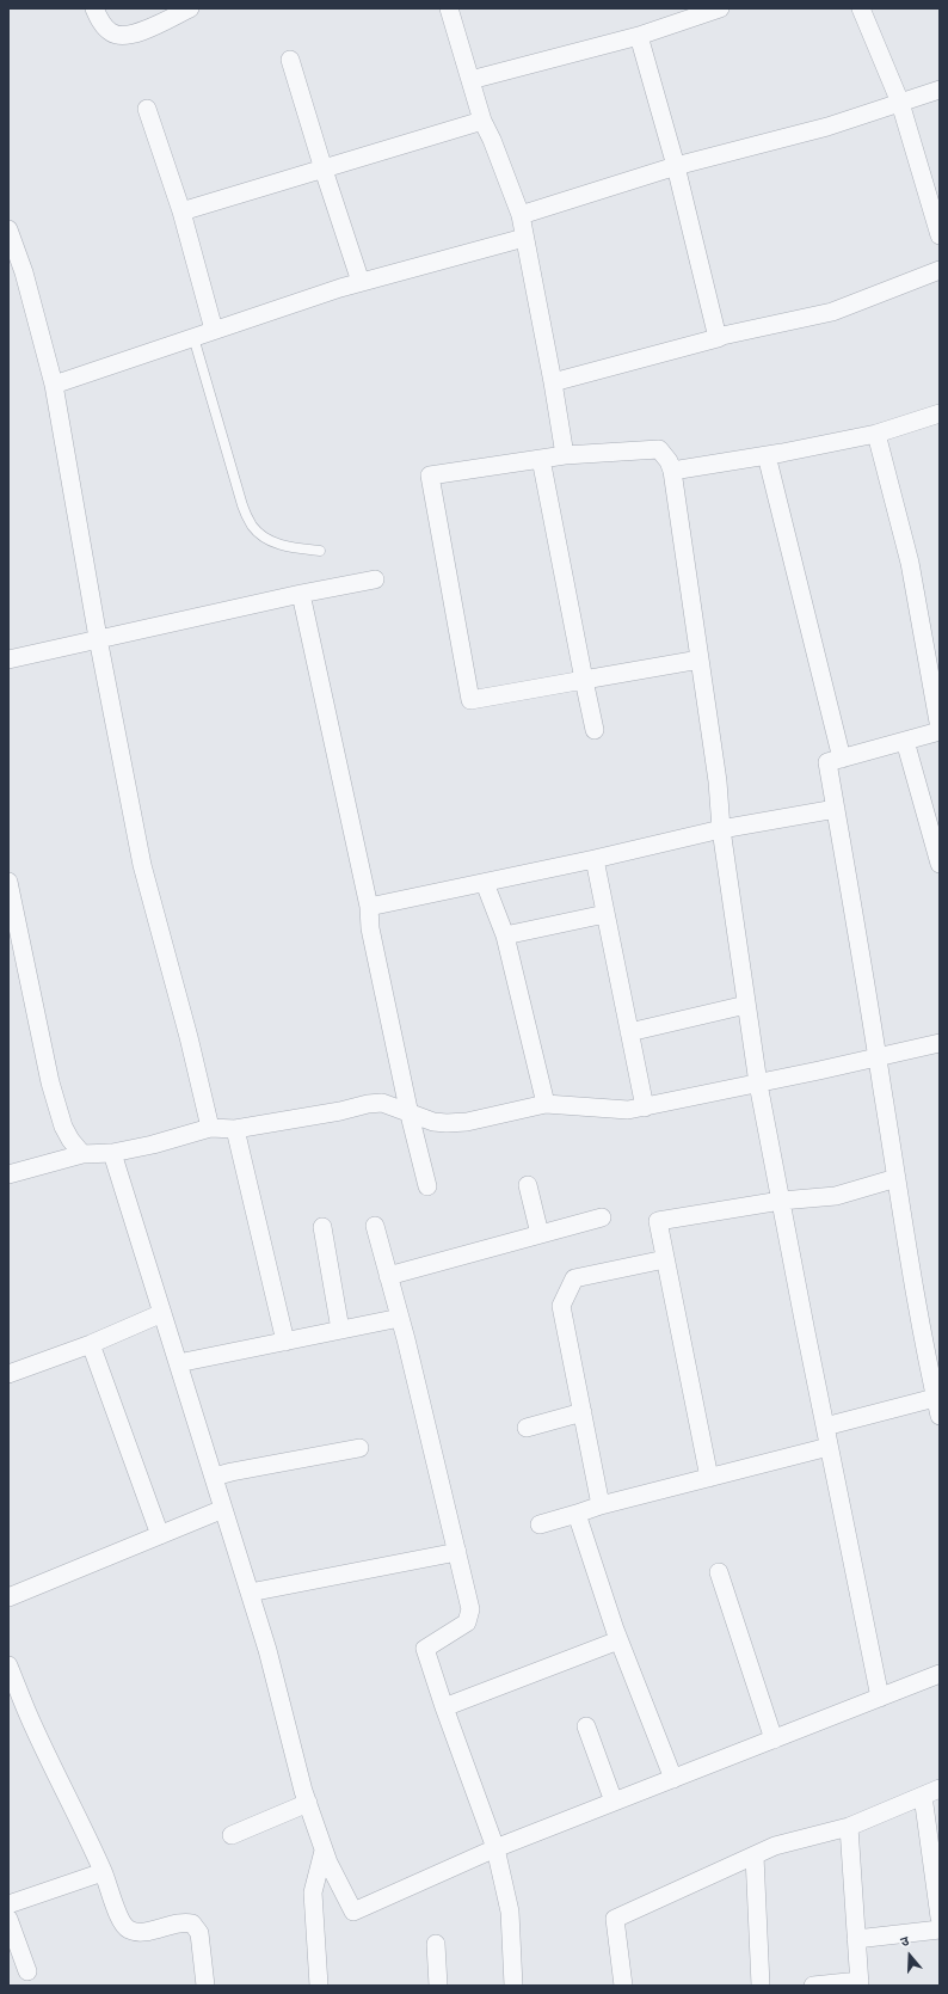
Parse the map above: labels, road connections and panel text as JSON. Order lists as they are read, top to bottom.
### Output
{
  "north": "top"
}
